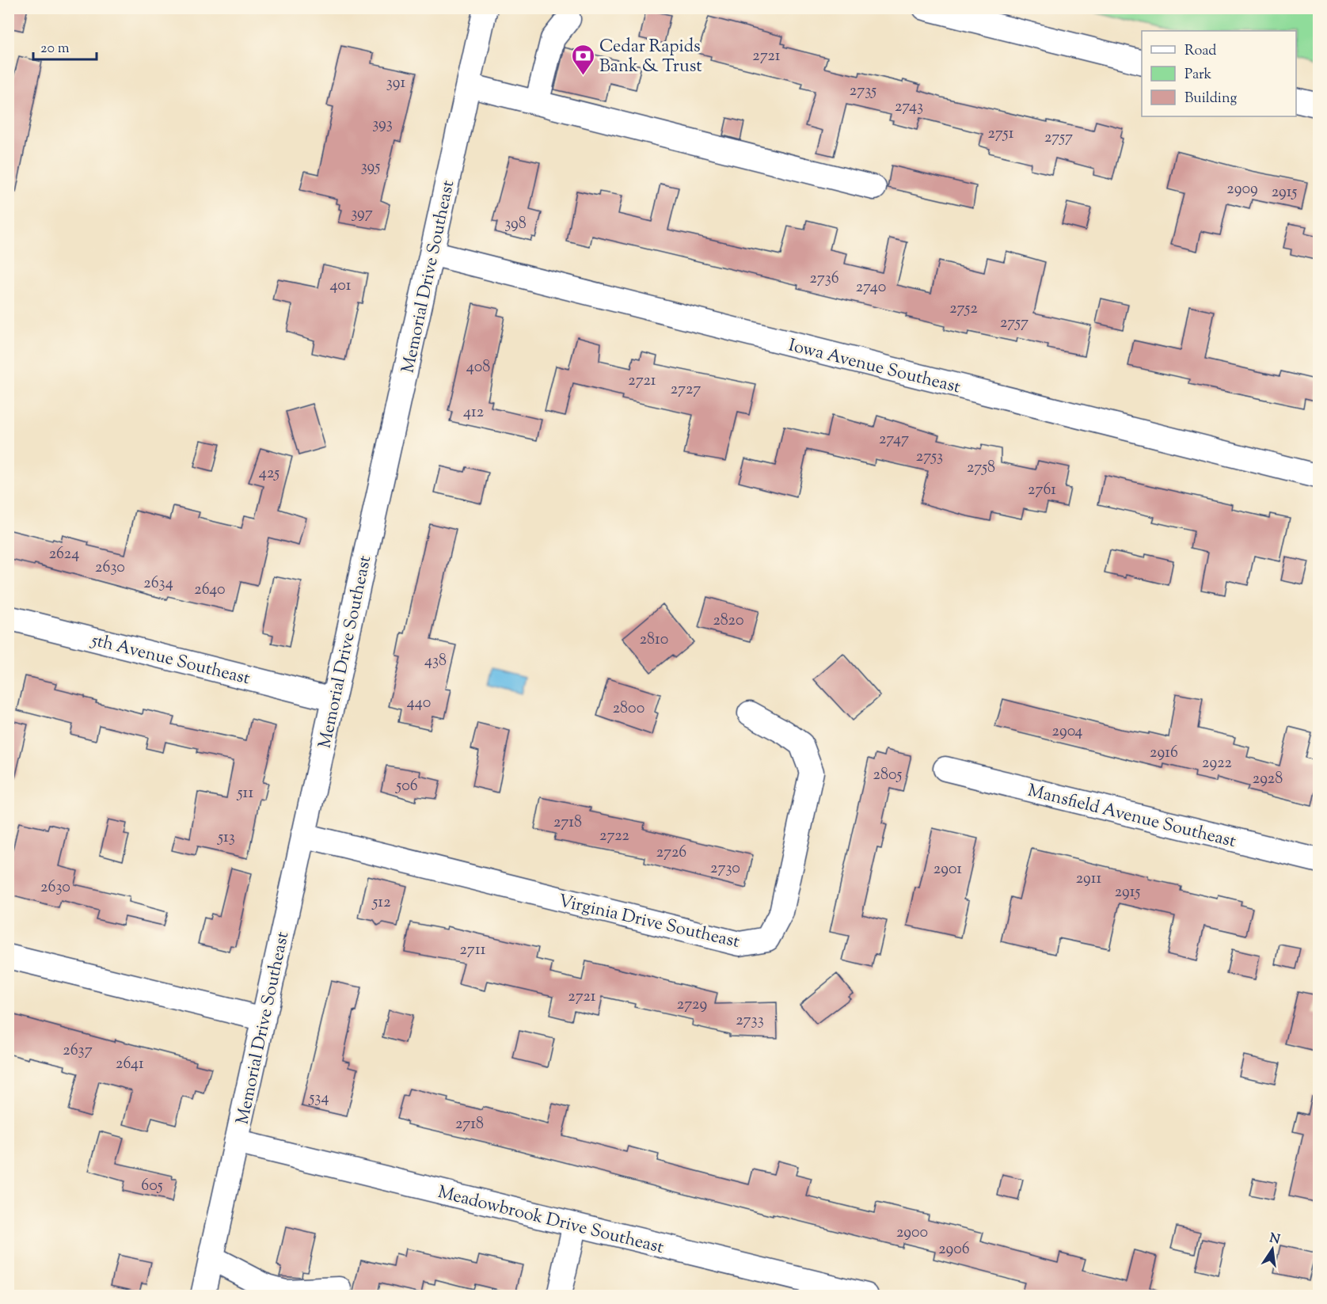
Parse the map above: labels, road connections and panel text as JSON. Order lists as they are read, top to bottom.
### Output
{
  "streets": {
    "street": [
      "Memorial Drive Southeast",
      "Iowa Avenue Southeast",
      "5th Avenue Southeast",
      "Mansfield Avenue Southeast",
      "Virginia Drive Southeast",
      "Meadowbrook Drive Southeast"
    ]
  },
  "crossings": [
    ["Memorial Drive Southeast", "Iowa Avenue Southeast"],
    ["Memorial Drive Southeast", "5th Avenue Southeast"],
    ["Memorial Drive Southeast", "Virginia Drive Southeast"],
    ["Memorial Drive Southeast", "Meadowbrook Drive Southeast"]
  ],
  "places": {
    "bank": ["Cedar Rapids Bank & Trust"]
  },
  "house_numbers": [
    "2721",
    "391",
    "2735",
    "2743",
    "393",
    "2751",
    "2757",
    "395",
    "2909",
    "2915",
    "397",
    "398",
    "2736",
    "401",
    "2740",
    "2752",
    "2757",
    "408",
    "2721",
    "2727",
    "412",
    "2747",
    "2753",
    "2758",
    "425",
    "2761",
    "2624",
    "2630",
    "2634",
    "2640",
    "2820",
    "2810",
    "438",
    "440",
    "2800",
    "2904",
    "2916",
    "2922",
    "2805",
    "2928",
    "506",
    "511",
    "2718",
    "2722",
    "513",
    "2726",
    "2730",
    "2901",
    "2911",
    "2630",
    "2915",
    "512",
    "2711",
    "2721",
    "2729",
    "2733",
    "2637",
    "2641",
    "534",
    "2718",
    "605",
    "2900",
    "2906"
  ],
  "legend": ["Road", "Park", "Building"],
  "scale_bar": "20 m",
  "north": "top"
}
